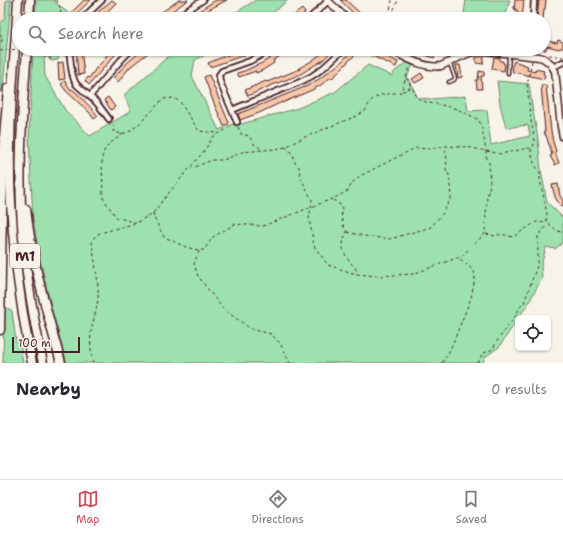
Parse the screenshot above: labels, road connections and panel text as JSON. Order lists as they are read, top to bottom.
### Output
{
  "streets": {
    "highway": ["M1"]
  },
  "scale_bar": "100 m",
  "page": {
    "search": "Search here",
    "scale": "100 m",
    "heading": ["Nearby", "0 results"],
    "nav": ["Map", "Directions", "Saved"]
  }
}
